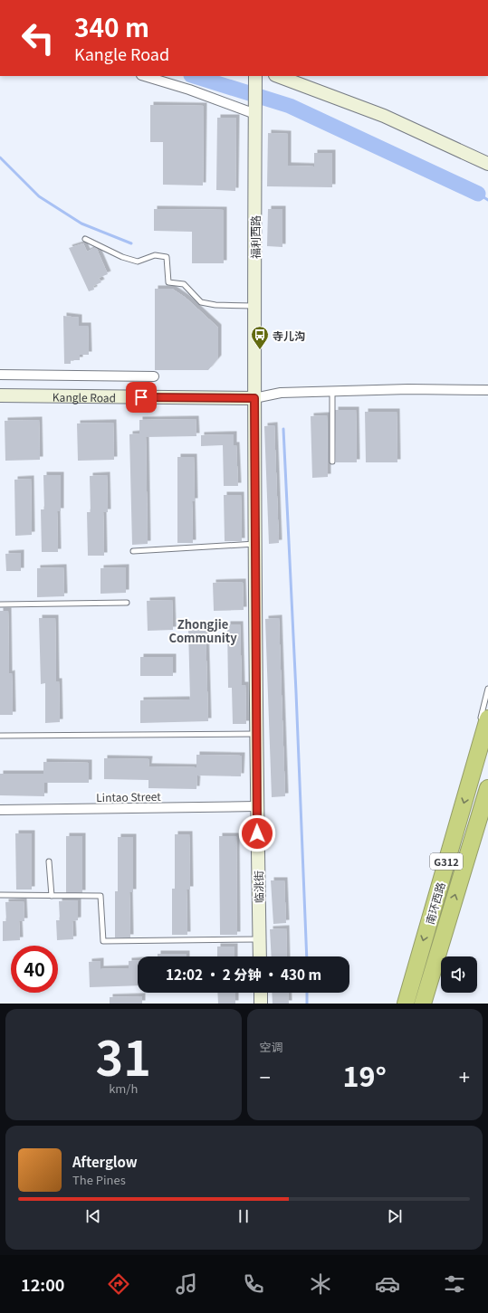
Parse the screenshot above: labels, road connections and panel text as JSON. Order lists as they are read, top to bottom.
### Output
{
  "streets": {
    "highway": ["G312", "南环西路"],
    "street": [
      "福利西路",
      "Kangle Road",
      "Lintao Street",
      "临洮街"
    ]
  },
  "crossings": [
    ["福利西路", "Kangle Road"],
    ["福利西路", "临洮街"],
    ["Kangle Road", "临洮街"],
    ["Lintao Street", "临洮街"]
  ],
  "districts": ["Zhongjie Community"],
  "places": {
    "bus stop": ["寺儿沟"]
  },
  "page": {
    "turn": ["340 m", "Kangle Road"],
    "limit": "40",
    "trip": "12:02 · 2 分钟 · 430 m",
    "tile": [
      ["31", "km/h"],
      "空调"
    ],
    "heat": ["−", "19°", "+"],
    "song": ["Afterglow", "The Pines"],
    "tabs": "12:00"
  }
}
